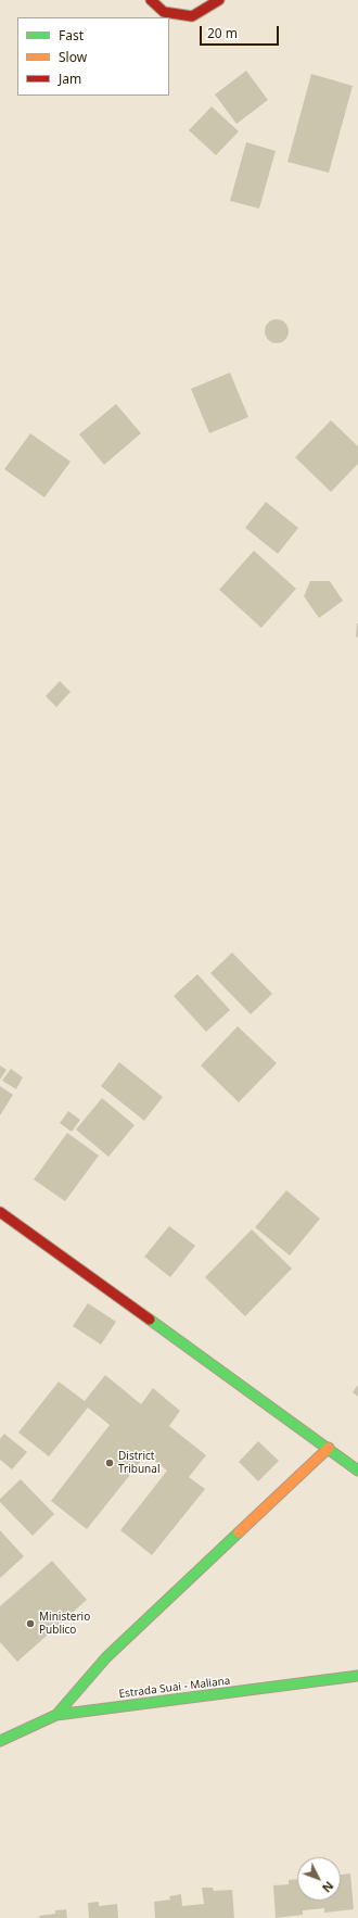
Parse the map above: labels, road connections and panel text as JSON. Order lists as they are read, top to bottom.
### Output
{
  "streets": {
    "street": ["Estrada Suai - Maliana"]
  },
  "places": ["District Tribunal", "Ministerio Publico"],
  "legend": ["Fast", "Slow", "Jam"],
  "scale_bar": "20 m",
  "north": "bottom right"
}
